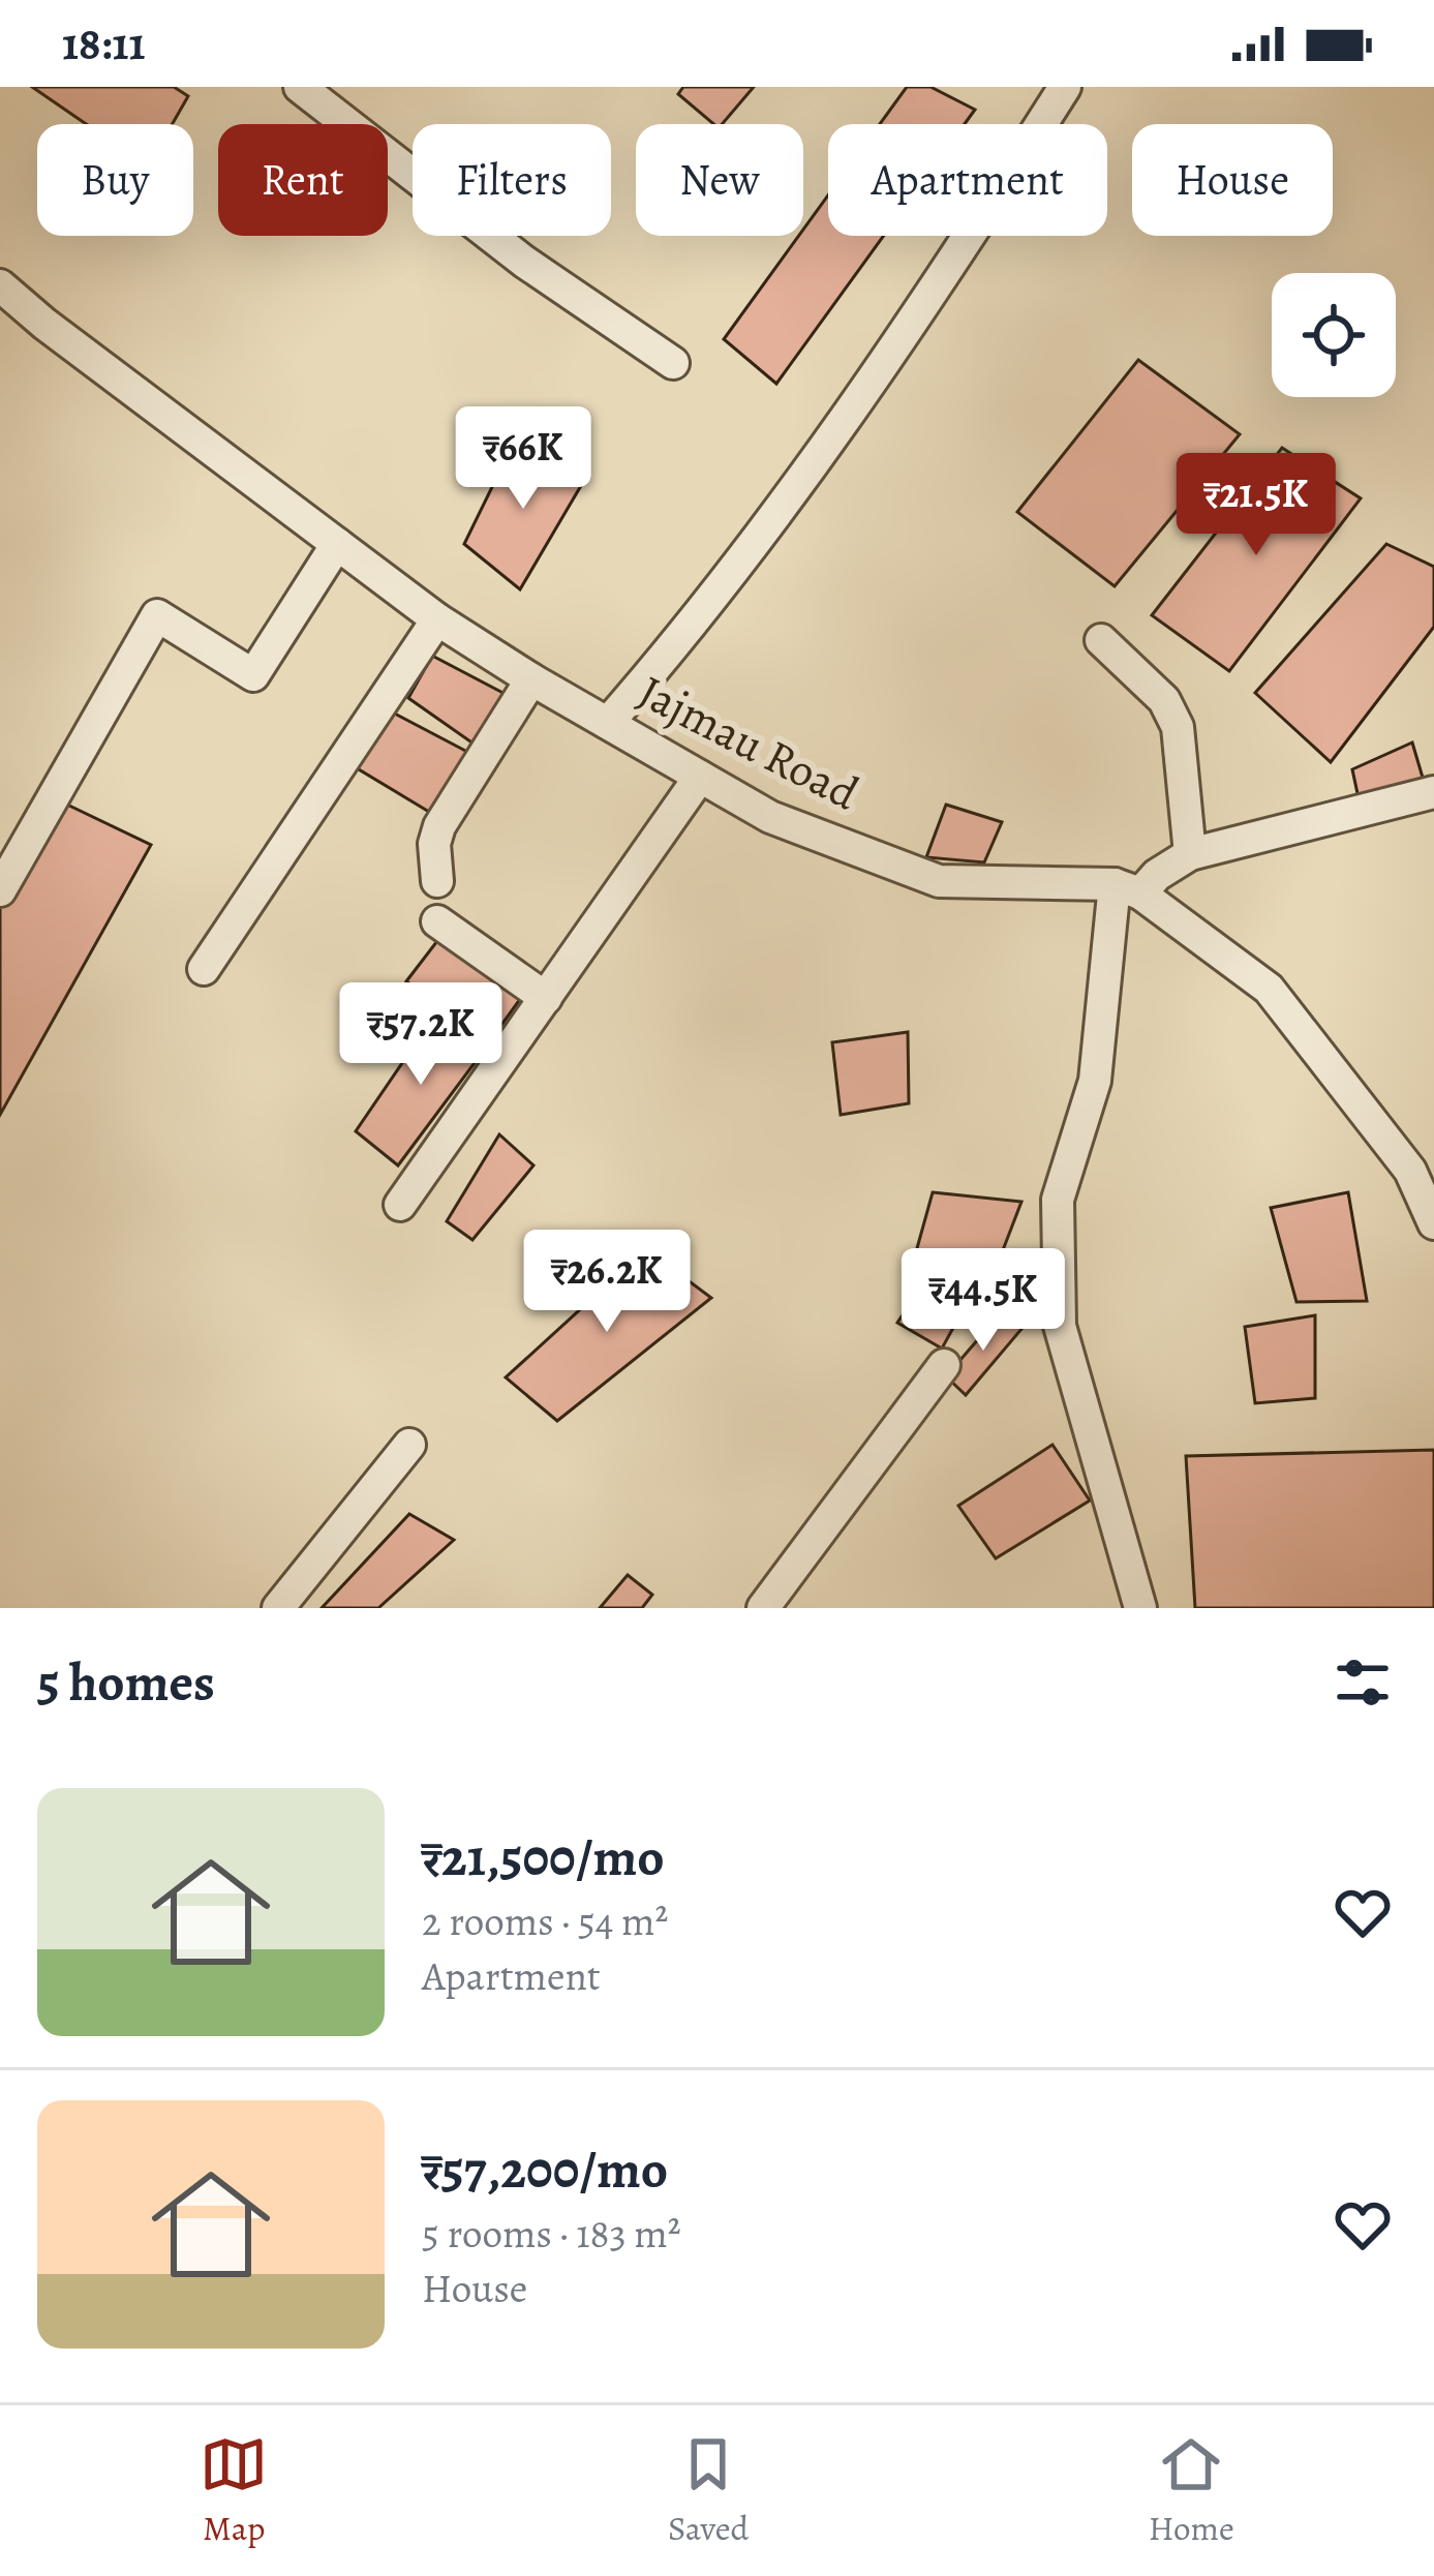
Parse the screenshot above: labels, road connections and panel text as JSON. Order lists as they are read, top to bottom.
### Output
{
  "streets": {
    "street": ["Jajmau Road"]
  },
  "page": {
    "status": "18:11",
    "chip": [
      "Buy",
      "Rent",
      "Filters",
      "New",
      "Apartment",
      "House"
    ],
    "price": [
      "₹66K",
      "₹21.5K",
      "₹57.2K",
      "₹26.2K",
      "₹44.5K"
    ],
    "heading": "5 homes",
    "list": [
      {
        "name": "₹21,500/mo",
        "note": "2 rooms · 54 m² · Apartment"
      },
      {
        "name": "₹57,200/mo",
        "note": "5 rooms · 183 m² · House"
      }
    ],
    "tabs": ["Map", "Saved", "Home"]
  }
}
